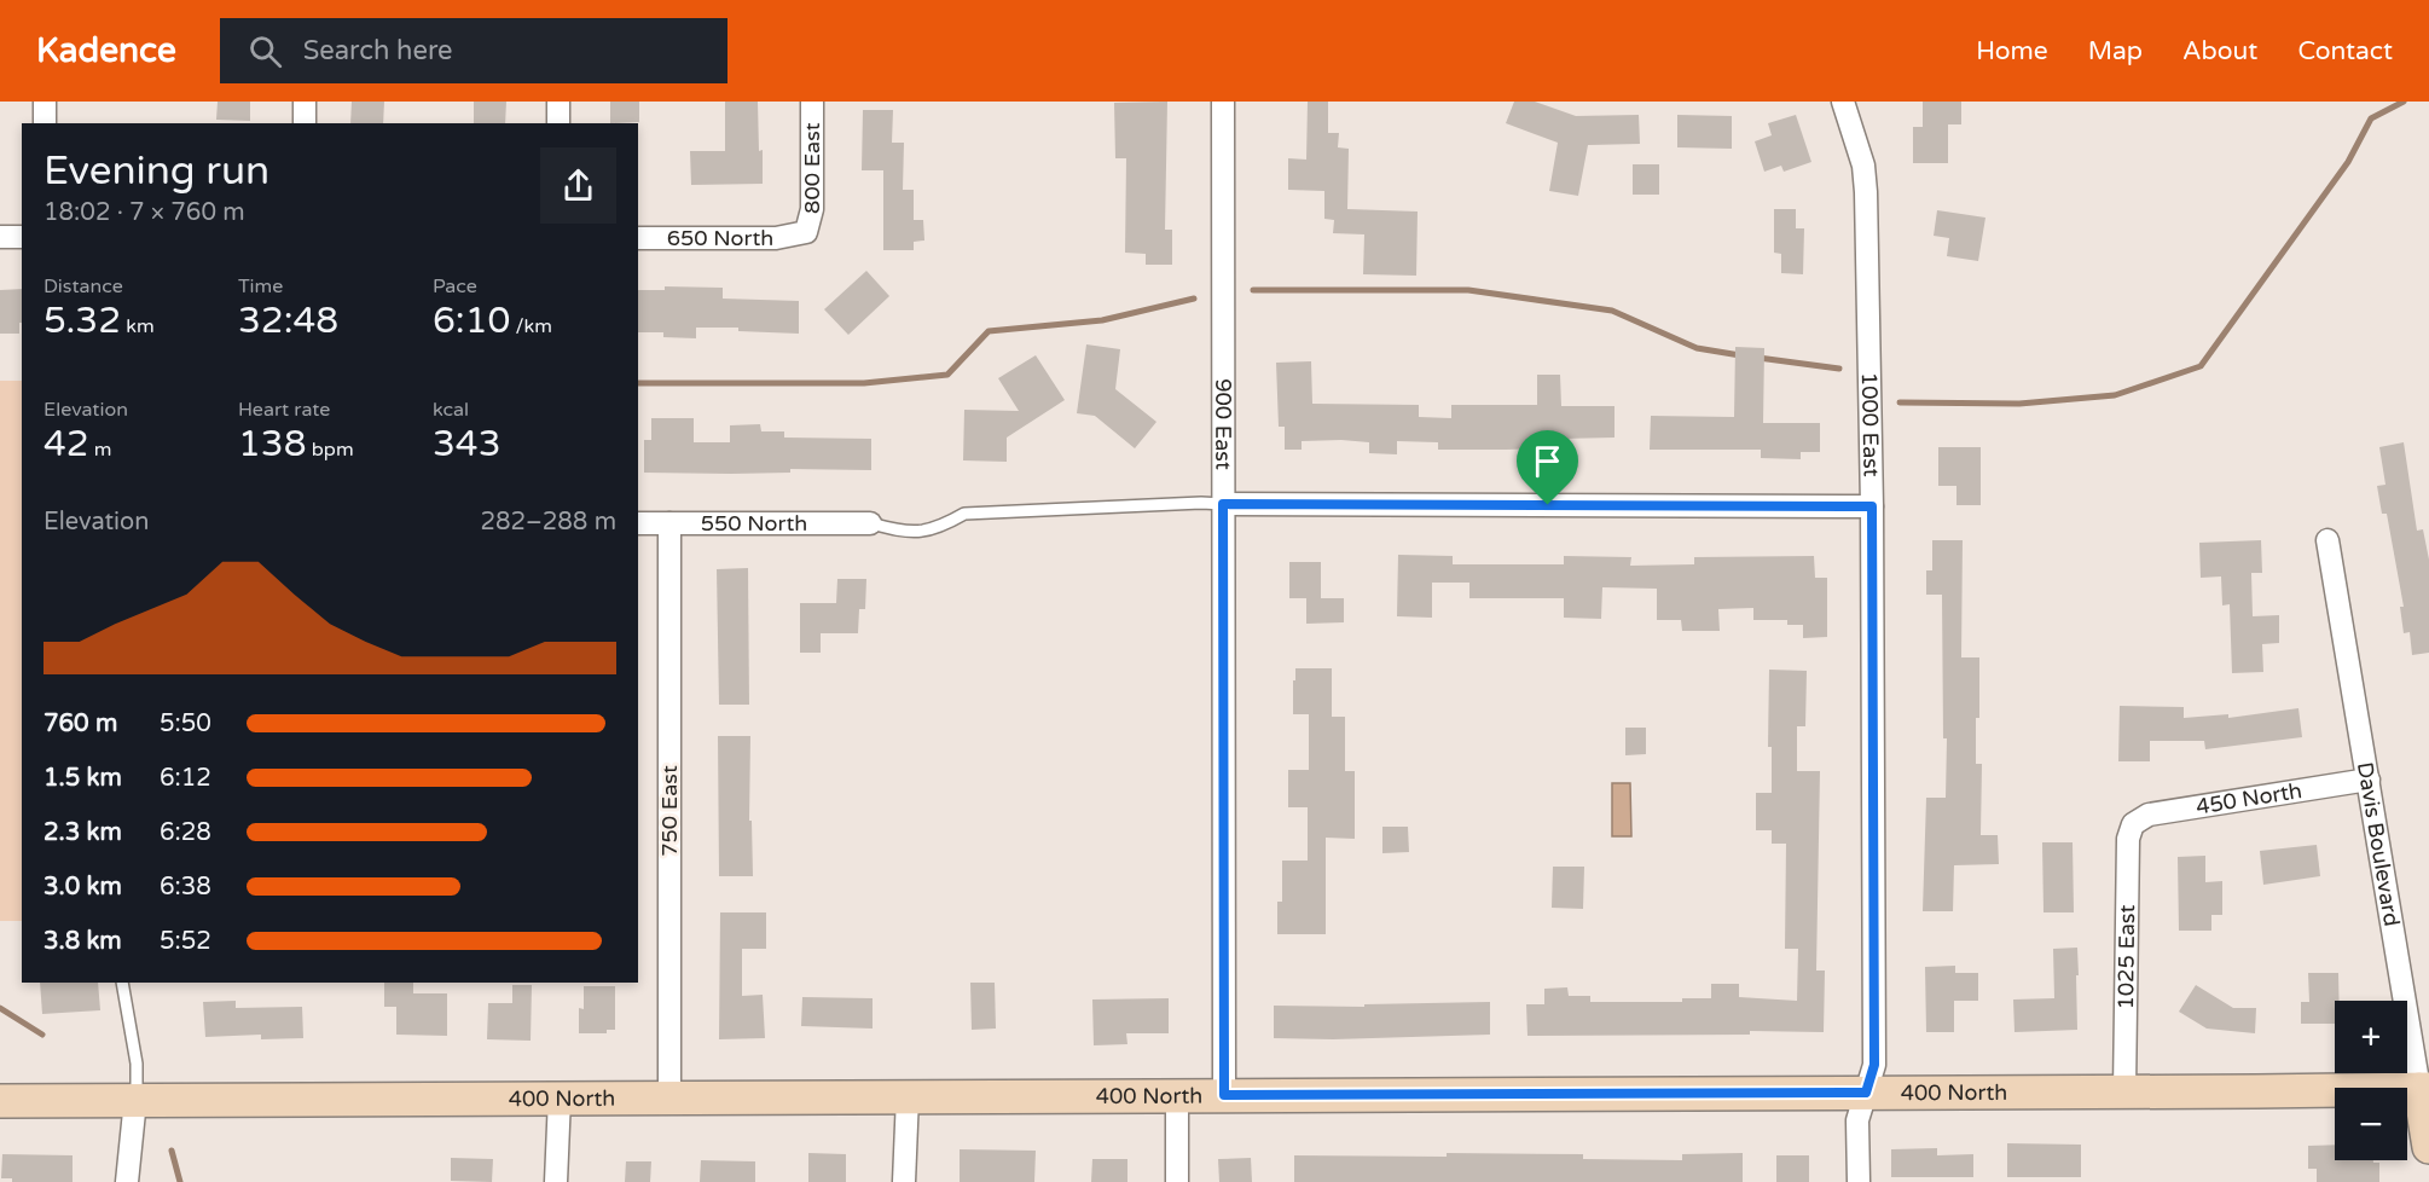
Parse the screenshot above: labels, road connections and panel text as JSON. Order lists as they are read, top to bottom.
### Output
{
  "streets": {
    "main road": ["Davis Boulevard", "400 North"],
    "street": [
      "800 East",
      "650 North",
      "900 East",
      "1000 East",
      "550 North",
      "450 North",
      "750 East",
      "1025 East"
    ]
  },
  "crossings": [
    ["800 East", "650 North"],
    ["900 East", "400 North"],
    ["1000 East", "400 North"],
    ["550 North", "750 East"],
    ["450 North", "Davis Boulevard"],
    ["450 North", "1025 East"],
    ["750 East", "400 North"],
    ["Davis Boulevard", "400 North"],
    ["1025 East", "400 North"]
  ],
  "page": {
    "header": "Kadence",
    "search": "Search here",
    "nav": [
      "Home",
      "Map",
      "About",
      "Contact"
    ],
    "heading": ["Evening run", "18:02 · 7 × 760 m"],
    "stats": [
      ["Distance", "5.32 km"],
      ["Time", "32:48"],
      ["Pace", "6:10 /km"],
      ["Elevation", "42 m"],
      ["Heart rate", "138 bpm"],
      ["kcal", "343"]
    ],
    "chart": ["Elevation", "282–288 m"],
    "list": [
      {
        "name": "760 m",
        "note": "5:50"
      },
      {
        "name": "1.5 km",
        "note": "6:12"
      },
      {
        "name": "2.3 km",
        "note": "6:28"
      },
      {
        "name": "3.0 km",
        "note": "6:38"
      },
      {
        "name": "3.8 km",
        "note": "5:52"
      }
    ],
    "map_buttons": ["+", "−"]
  }
}
